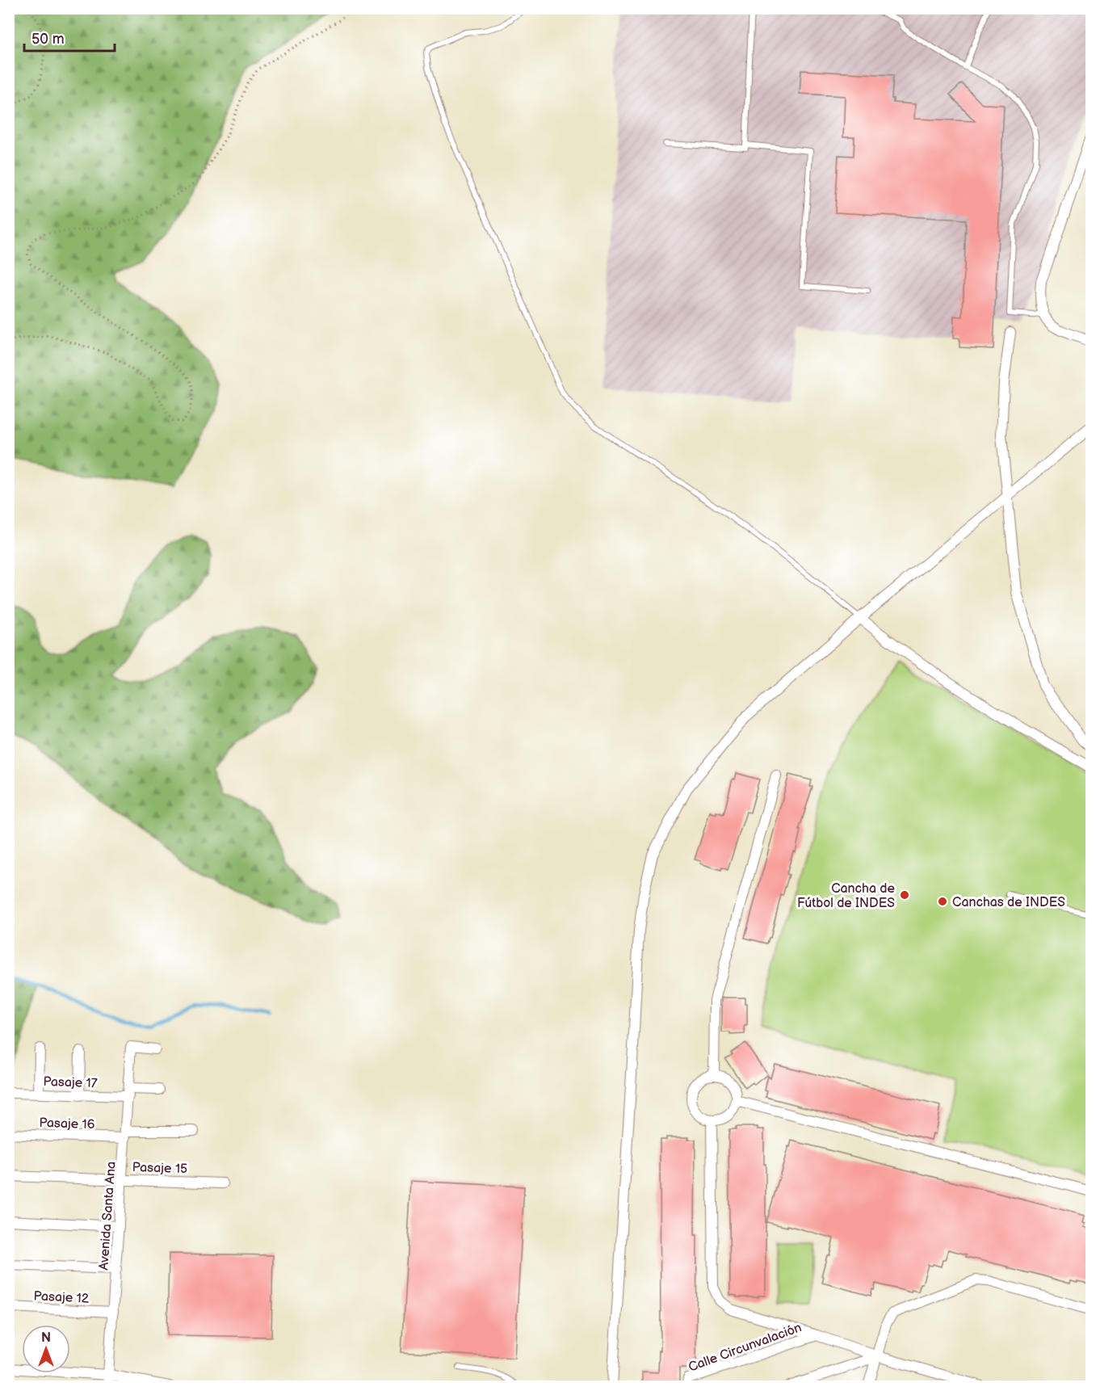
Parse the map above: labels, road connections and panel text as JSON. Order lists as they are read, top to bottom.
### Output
{
  "streets": {
    "street": [
      "Pasaje 17",
      "Pasaje 16",
      "Pasaje 15",
      "Avenida Santa Ana",
      "Pasaje 12",
      "Calle Circunvalación"
    ]
  },
  "crossings": [
    ["Pasaje 17", "Avenida Santa Ana"],
    ["Pasaje 16", "Avenida Santa Ana"],
    ["Pasaje 15", "Avenida Santa Ana"],
    ["Avenida Santa Ana", "Pasaje 12"]
  ],
  "places": ["Cancha de Fútbol de INDES", "Canchas de INDES"],
  "scale_bar": "50 m",
  "north": "top"
}
